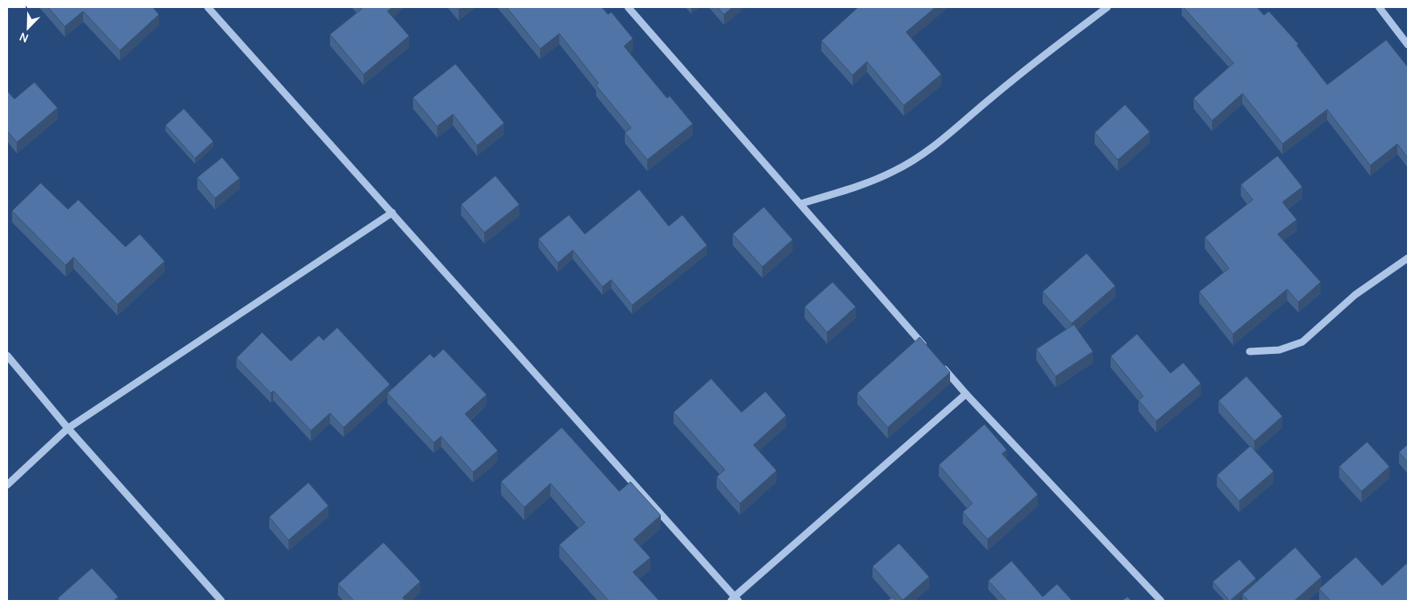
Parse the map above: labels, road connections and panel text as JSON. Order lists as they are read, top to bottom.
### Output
{
  "north": "bottom left"
}
